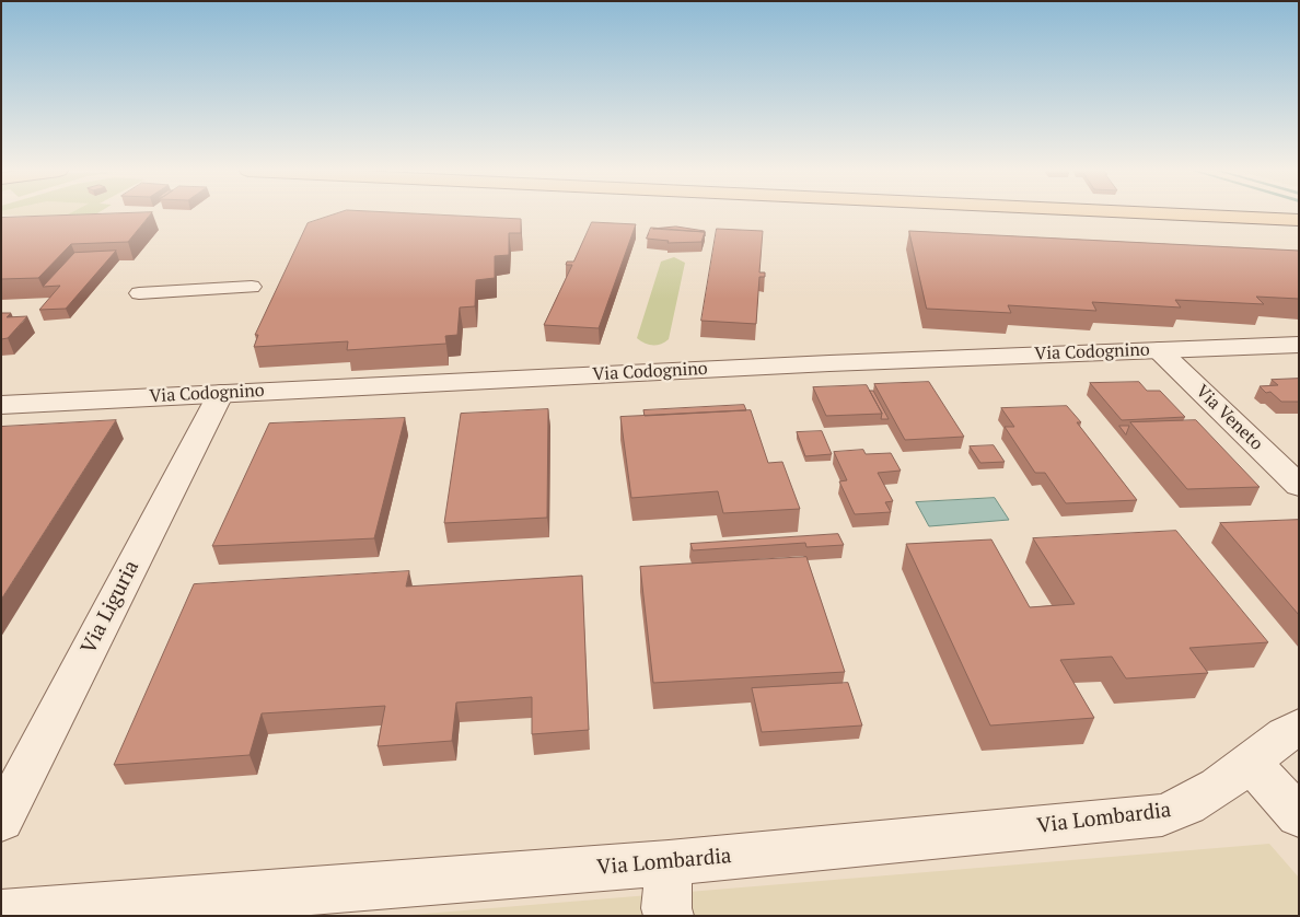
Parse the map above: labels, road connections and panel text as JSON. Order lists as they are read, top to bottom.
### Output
{
  "streets": {
    "street": [
      "Via Codognino",
      "Via Veneto",
      "Via Liguria",
      "Via Lombardia"
    ]
  },
  "crossings": [
    ["Via Codognino", "Via Veneto"],
    ["Via Codognino", "Via Liguria"]
  ]
}
